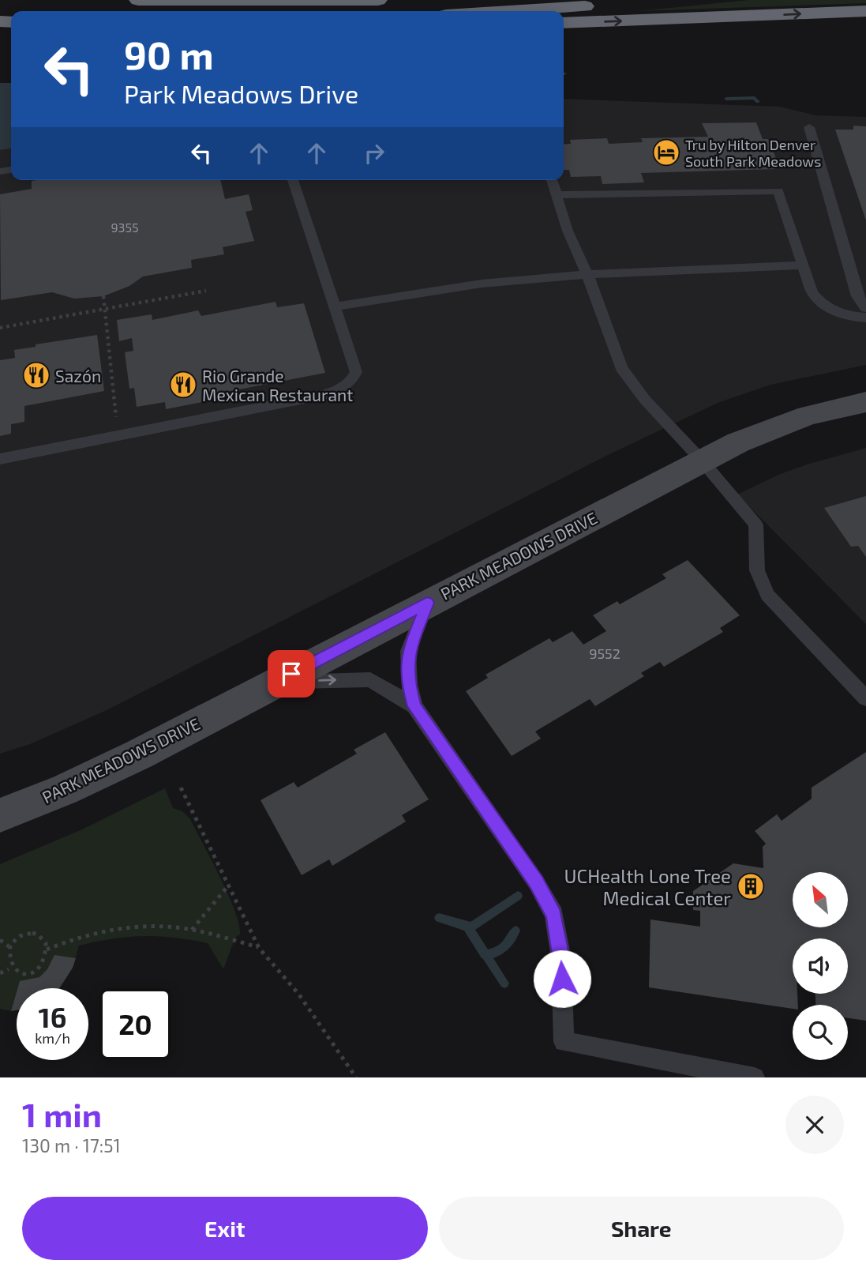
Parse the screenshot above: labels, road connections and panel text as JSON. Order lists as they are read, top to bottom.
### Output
{
  "streets": {
    "main road": ["PARK MEADOWS DRIVE"]
  },
  "places": {
    "hotel": ["Tru by Hilton Denver South Park Meadows"],
    "restaurant": ["Sazón", "Rio Grande Mexican Restaurant"],
    "building": ["UCHealth Lone Tree Medical Center"]
  },
  "house_numbers": ["9355", "9552"],
  "north": "top left",
  "page": {
    "turn": ["90 m", "Park Meadows Drive"],
    "speed": "16 km/h",
    "limit": "20",
    "heading": ["1 min", "130 m · 17:51"],
    "buttons": ["Exit", "Share"]
  }
}
